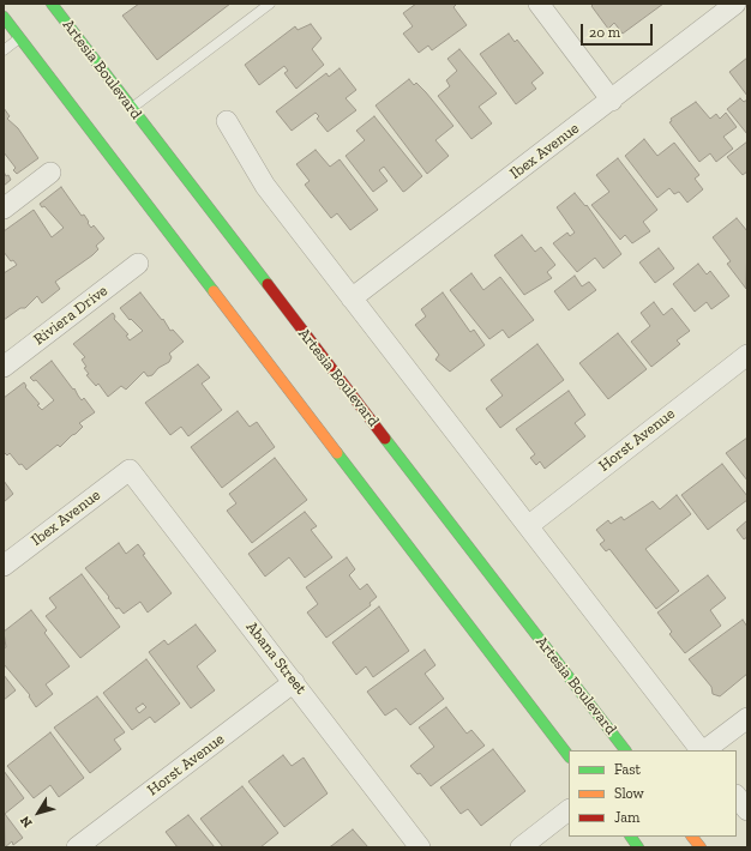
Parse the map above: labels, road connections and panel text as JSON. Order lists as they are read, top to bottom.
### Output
{
  "streets": {
    "main road": ["Artesia Boulevard"],
    "street": [
      "Ibex Avenue",
      "Riviera Drive",
      "Horst Avenue",
      "Abana Street"
    ]
  },
  "crossings": [
    ["Ibex Avenue", "Abana Street"],
    ["Horst Avenue", "Abana Street"]
  ],
  "legend": ["Fast", "Slow", "Jam"],
  "scale_bar": "20 m",
  "north": "bottom left"
}
